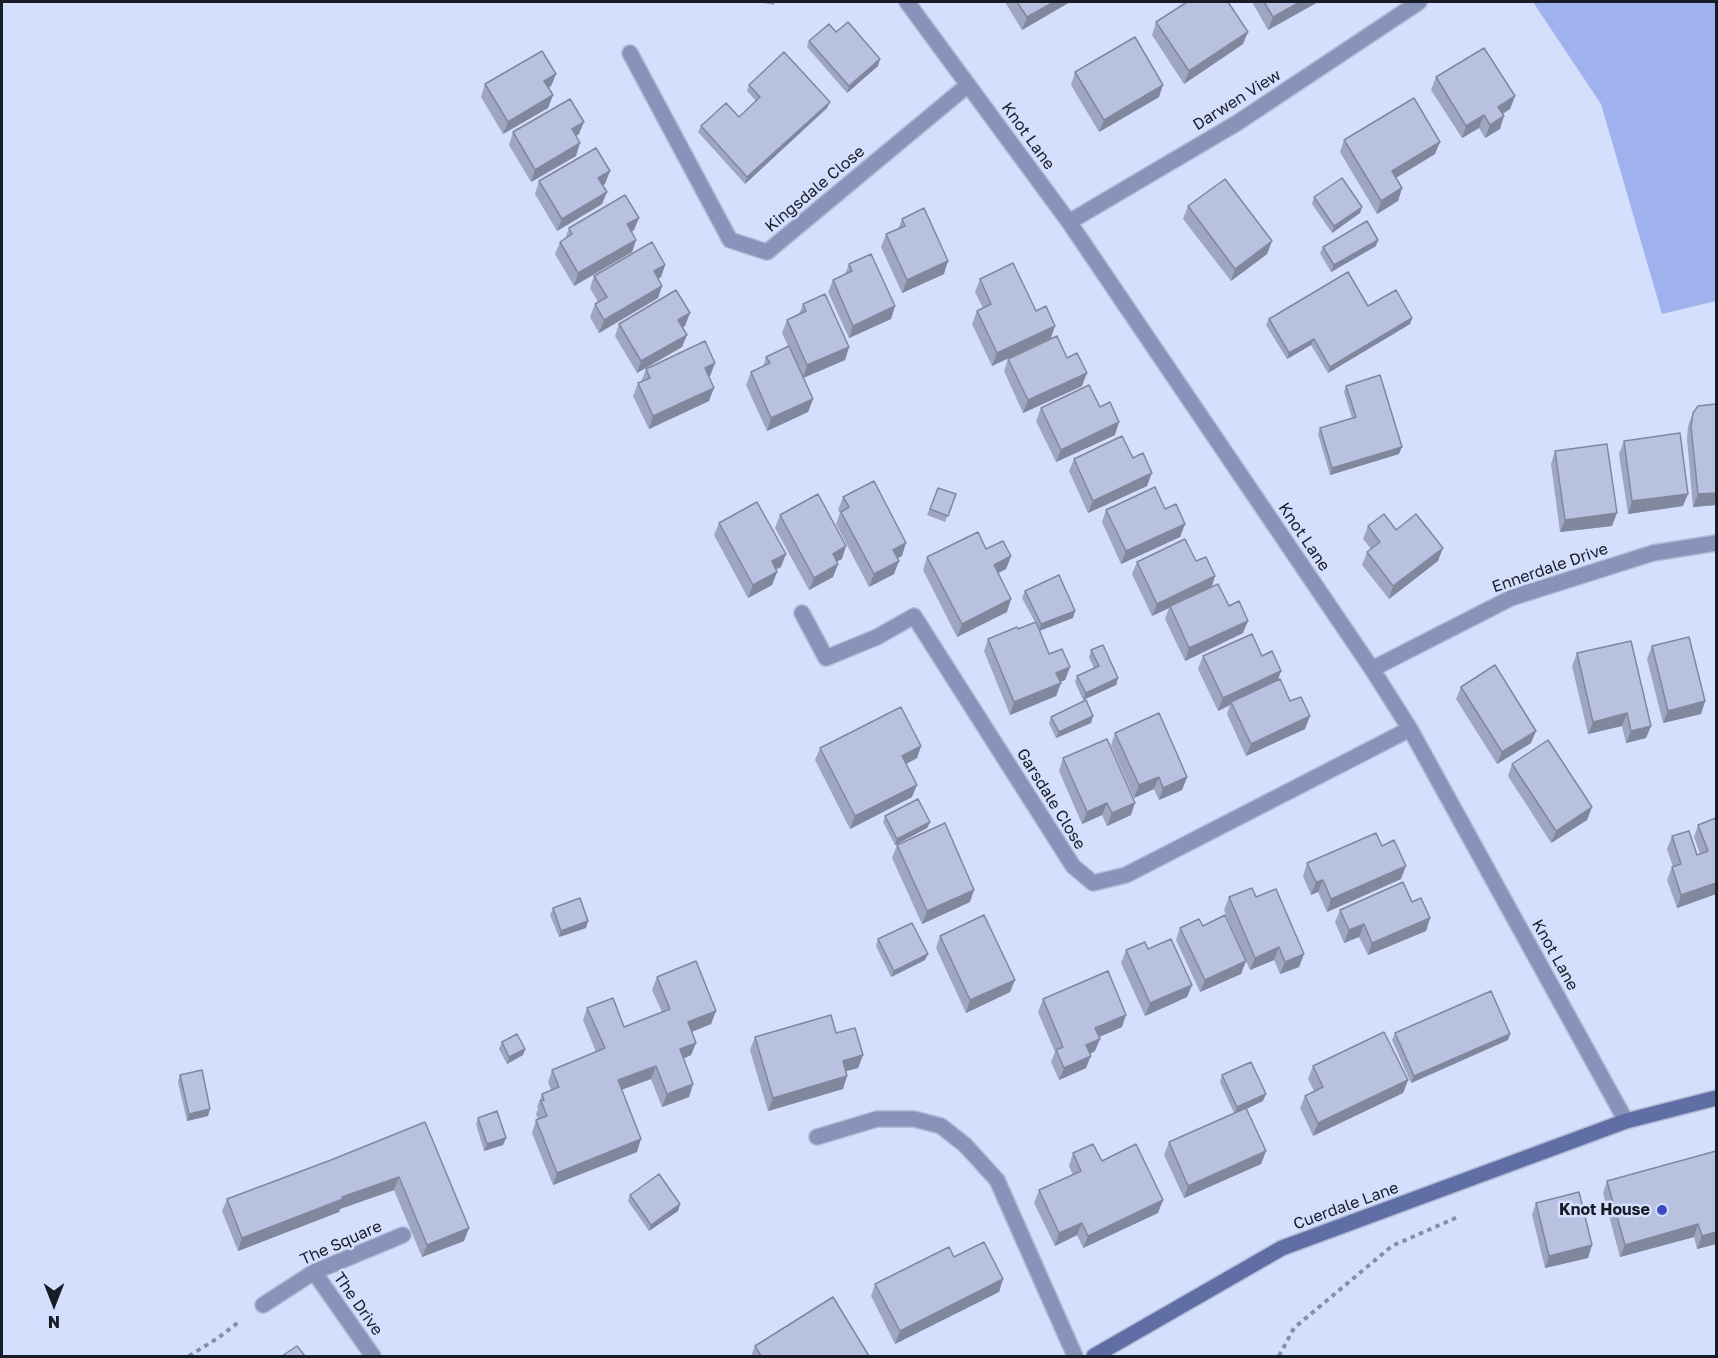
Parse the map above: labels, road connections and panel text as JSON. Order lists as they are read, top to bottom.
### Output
{
  "streets": {
    "main road": ["Cuerdale Lane"],
    "street": [
      "Darwen View",
      "Knot Lane",
      "Kingsdale Close",
      "Ennerdale Drive",
      "Garsdale Close",
      "The Square",
      "The Drive"
    ]
  },
  "crossings": [
    ["Darwen View", "Knot Lane"],
    ["Knot Lane", "Kingsdale Close"],
    ["Knot Lane", "Ennerdale Drive"],
    ["Knot Lane", "Garsdale Close"],
    ["Knot Lane", "Cuerdale Lane"],
    ["The Square", "The Drive"]
  ],
  "places": ["Knot House"],
  "north": "bottom"
}
